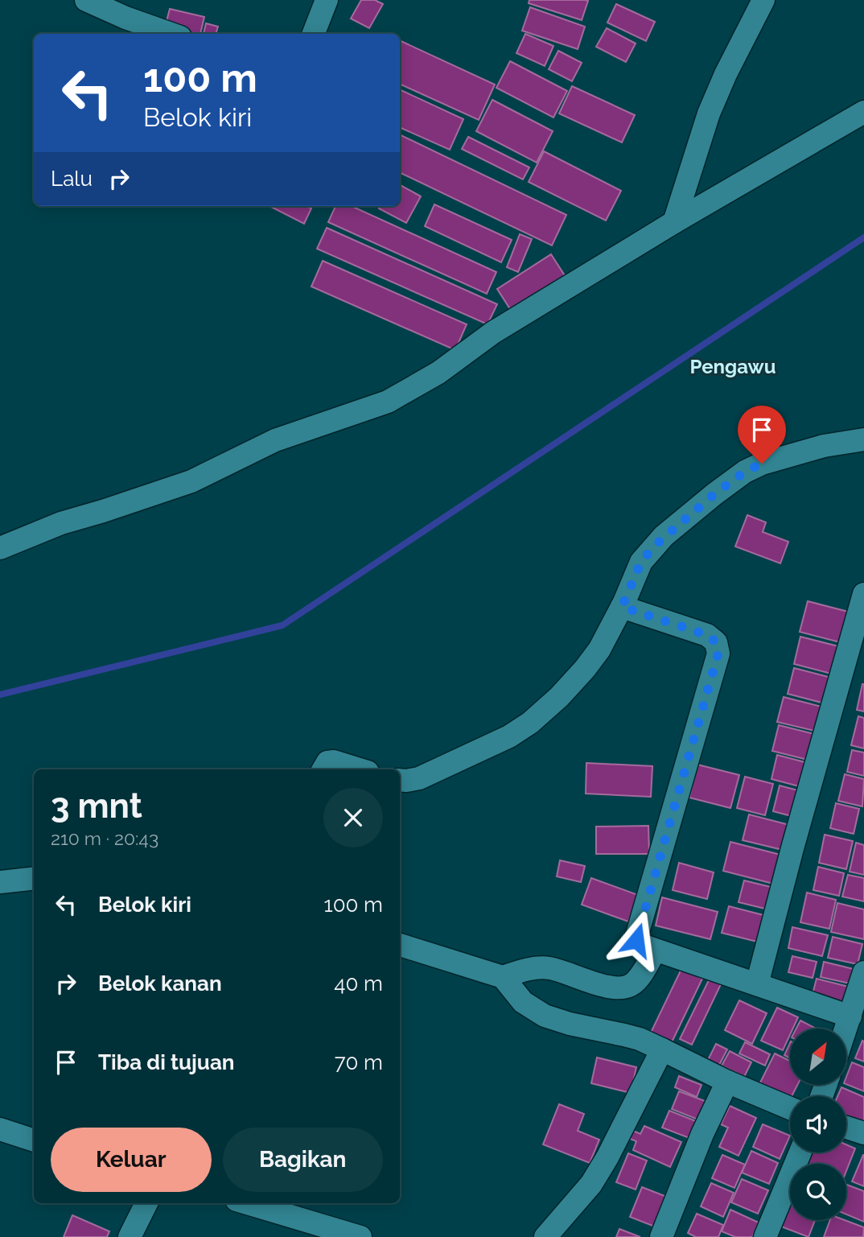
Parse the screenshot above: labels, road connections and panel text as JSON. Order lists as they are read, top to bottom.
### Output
{
  "districts": ["Pengawu"],
  "north": "top right",
  "page": {
    "turn": ["100 m", "Belok kiri"],
    "then": "Lalu",
    "heading": ["3 mnt", "210 m · 20:43"],
    "list": [
      {
        "name": "Belok kiri",
        "value": "100 m"
      },
      {
        "name": "Belok kanan",
        "value": "40 m"
      },
      {
        "name": "Tiba di tujuan",
        "value": "70 m"
      }
    ],
    "buttons": ["Keluar", "Bagikan"]
  }
}
